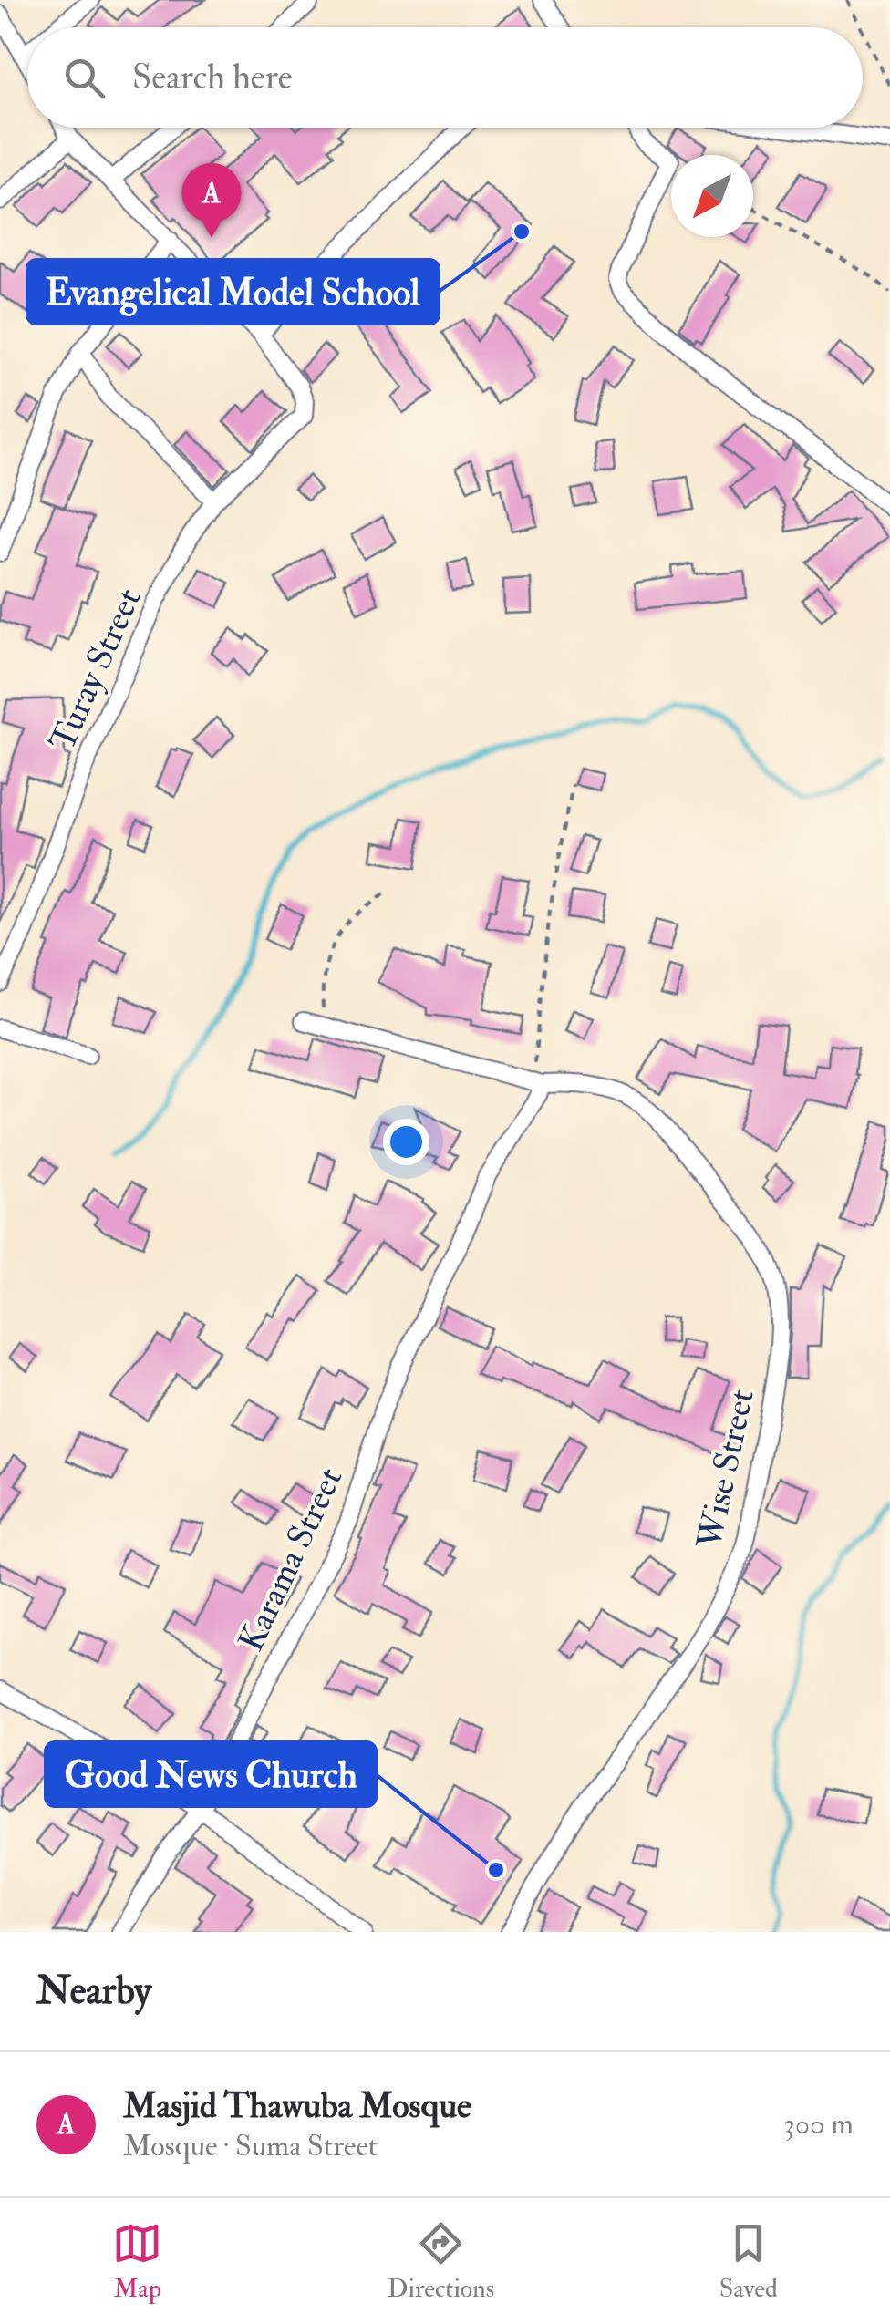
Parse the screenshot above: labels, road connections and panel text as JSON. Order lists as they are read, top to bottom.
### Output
{
  "streets": {
    "street": ["Turay Street", "Wise Street", "Karama Street"]
  },
  "crossings": [
    ["Wise Street", "Karama Street"]
  ],
  "places": ["Evangelical Model School", "Good News Church"],
  "north": "bottom left",
  "page": {
    "search": "Search here",
    "pins": "A",
    "heading": "Nearby",
    "list": [
      {
        "mark": "A",
        "name": "Masjid Thawuba Mosque",
        "note": "Mosque · Suma Street",
        "value": "300 m"
      }
    ],
    "nav": ["Map", "Directions", "Saved"]
  }
}
